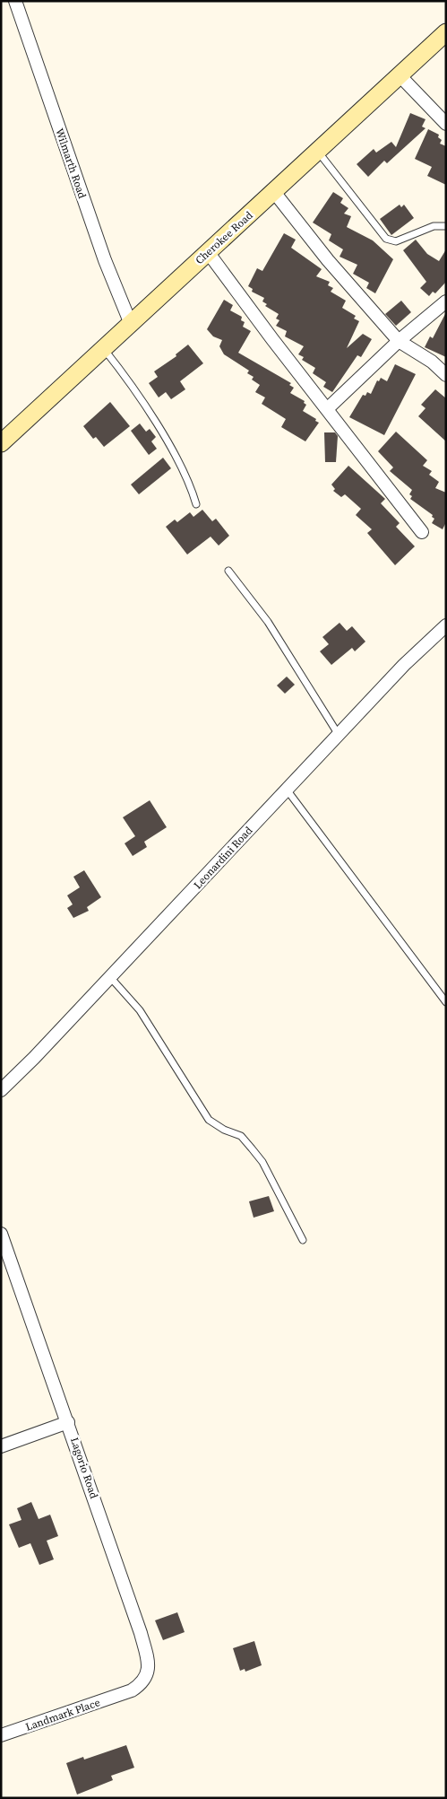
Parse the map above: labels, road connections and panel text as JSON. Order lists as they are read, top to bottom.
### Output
{
  "streets": {
    "street": [
      "Wilmarth Road",
      "Cherokee Road",
      "Leonardini Road",
      "Lagorio Road",
      "Landmark Place"
    ]
  },
  "crossings": [
    ["Wilmarth Road", "Cherokee Road"],
    ["Lagorio Road", "Landmark Place"]
  ]
}
